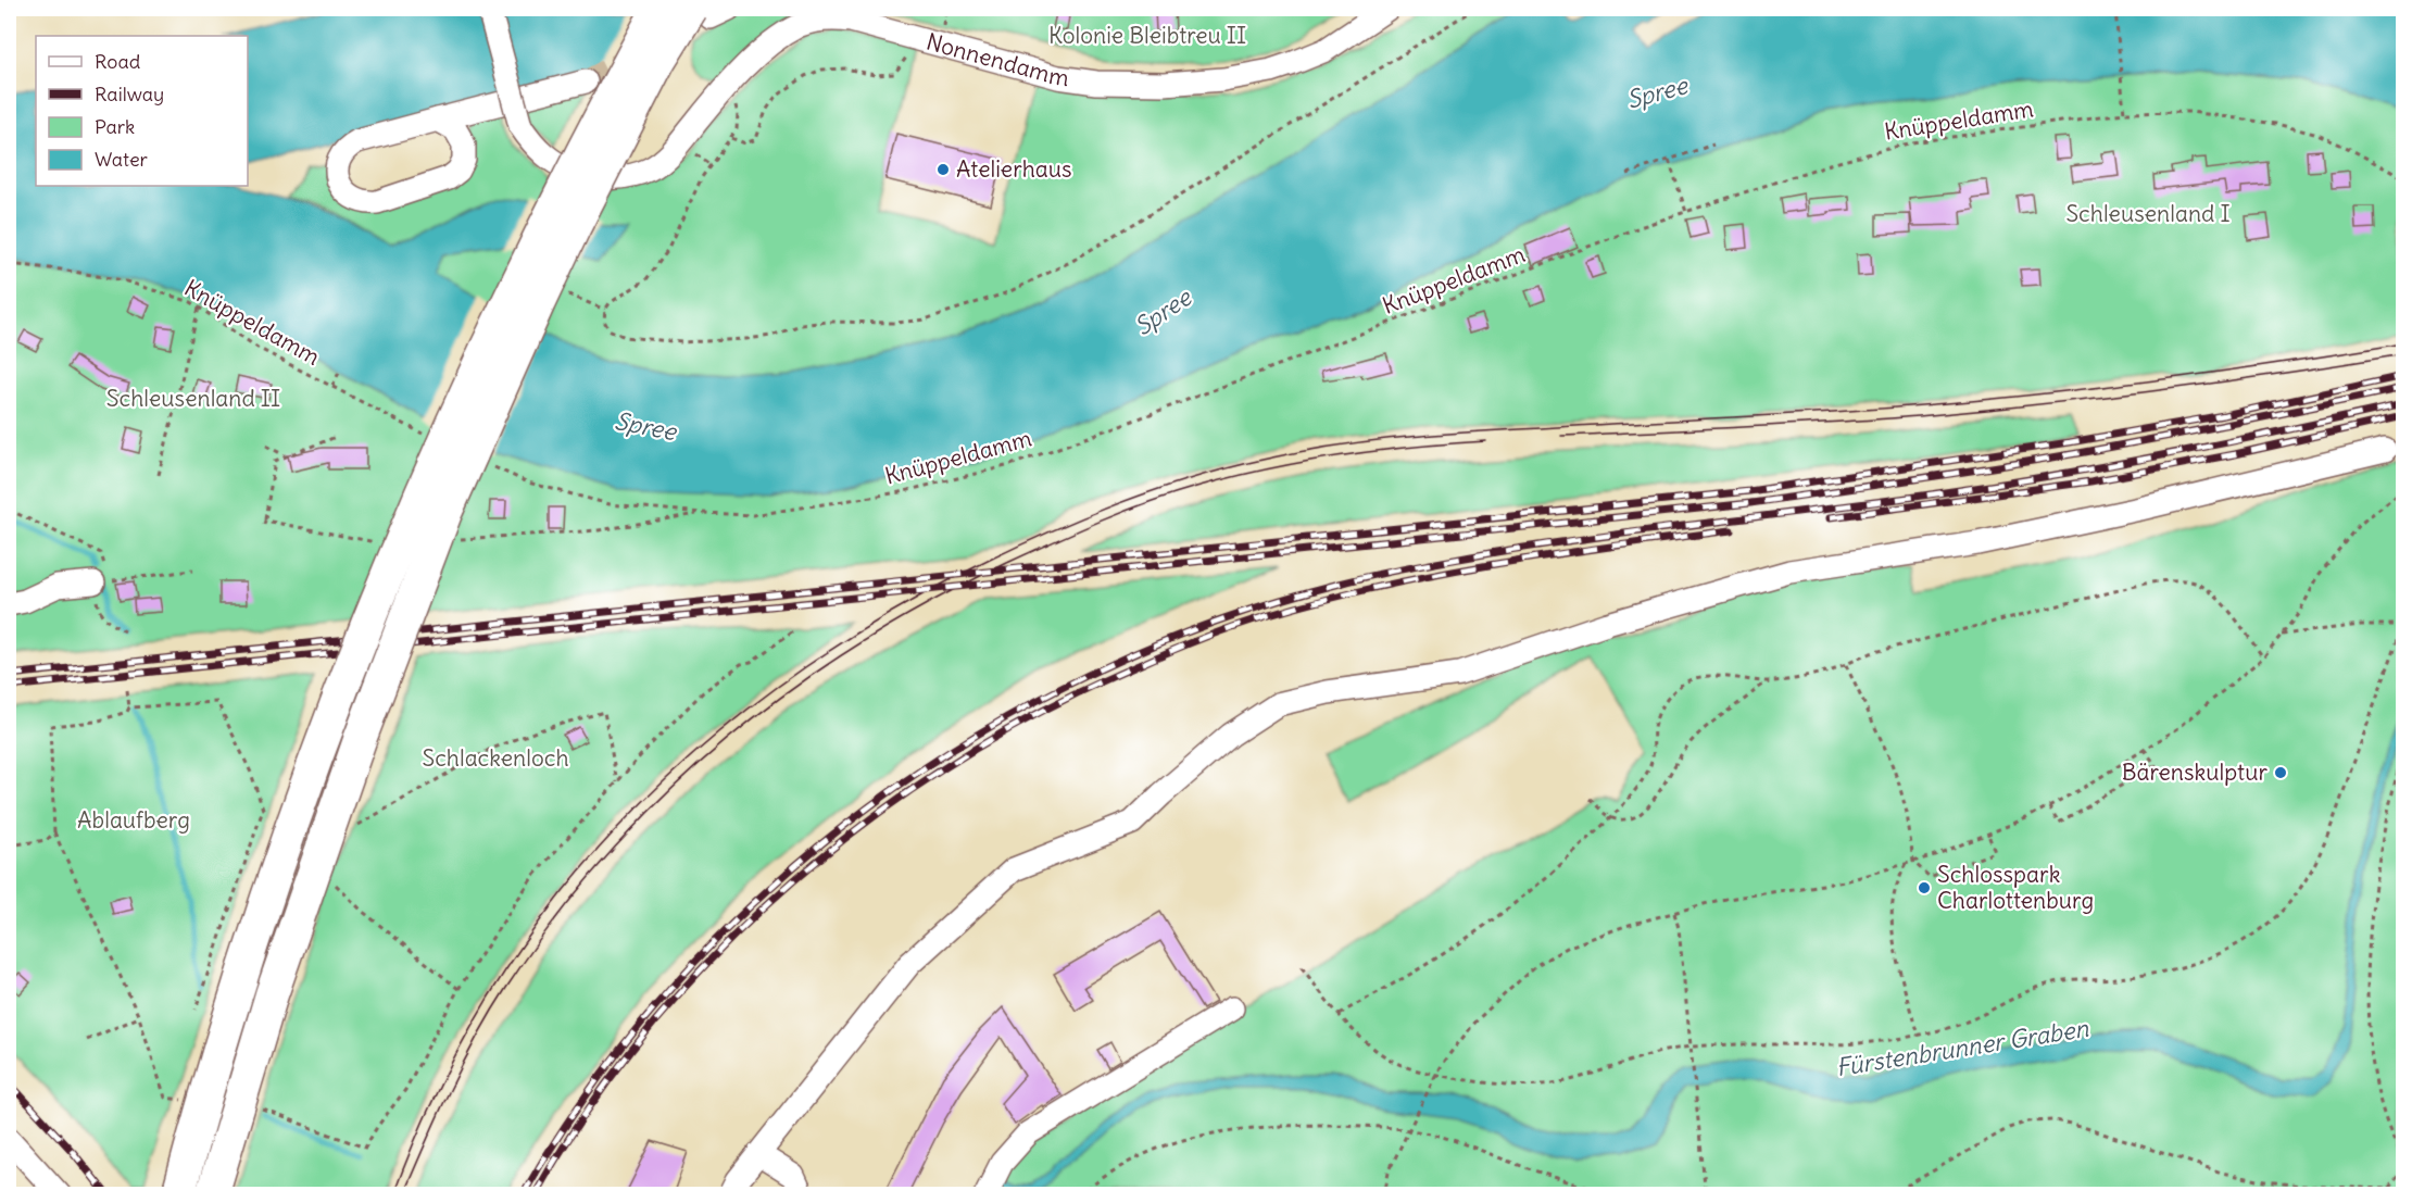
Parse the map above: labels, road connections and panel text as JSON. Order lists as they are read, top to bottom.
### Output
{
  "streets": {
    "street": ["Nonnendamm"],
    "path": ["Knüppeldamm"]
  },
  "water": ["Spree", "Fürstenbrunner Graben"],
  "parks": [
    "Kolonie Bleibtreu II",
    "Schleusenland I",
    "Schleusenland II",
    "Schlackenloch",
    "Ablaufberg"
  ],
  "places": ["Atelierhaus", "Bärenskulptur", "Schlosspark Charlottenburg"],
  "legend": [
    "Road",
    "Railway",
    "Park",
    "Water"
  ]
}
